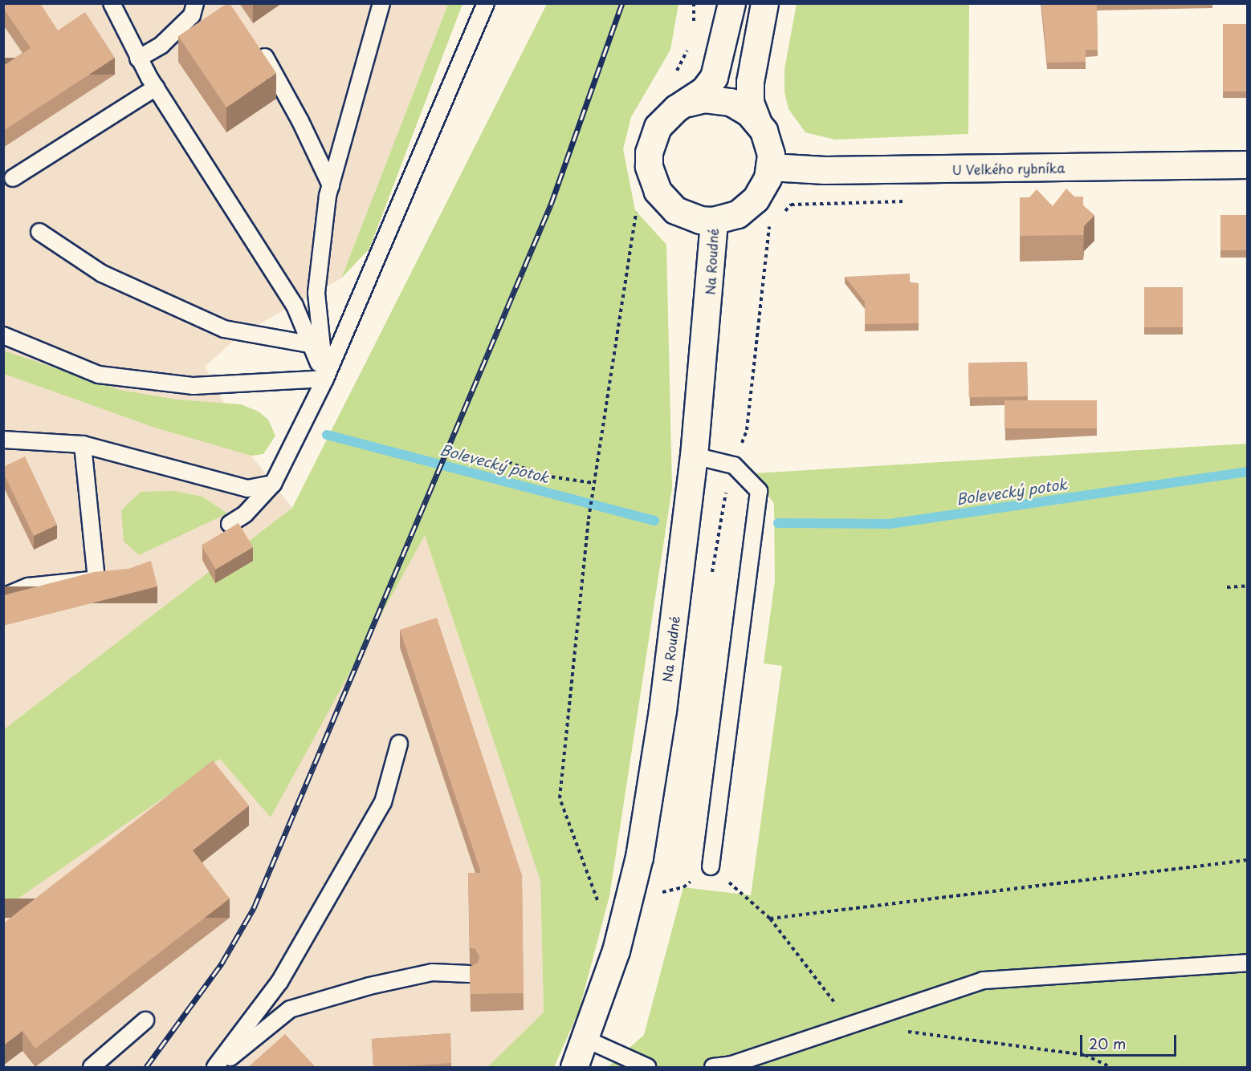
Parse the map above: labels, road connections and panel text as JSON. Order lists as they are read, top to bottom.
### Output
{
  "streets": {
    "main road": ["U Velkého rybníka", "Na Roudné"]
  },
  "crossings": [
    ["U Velkého rybníka", "Na Roudné"]
  ],
  "water": ["Bolevecký potok"],
  "scale_bar": "20 m"
}
